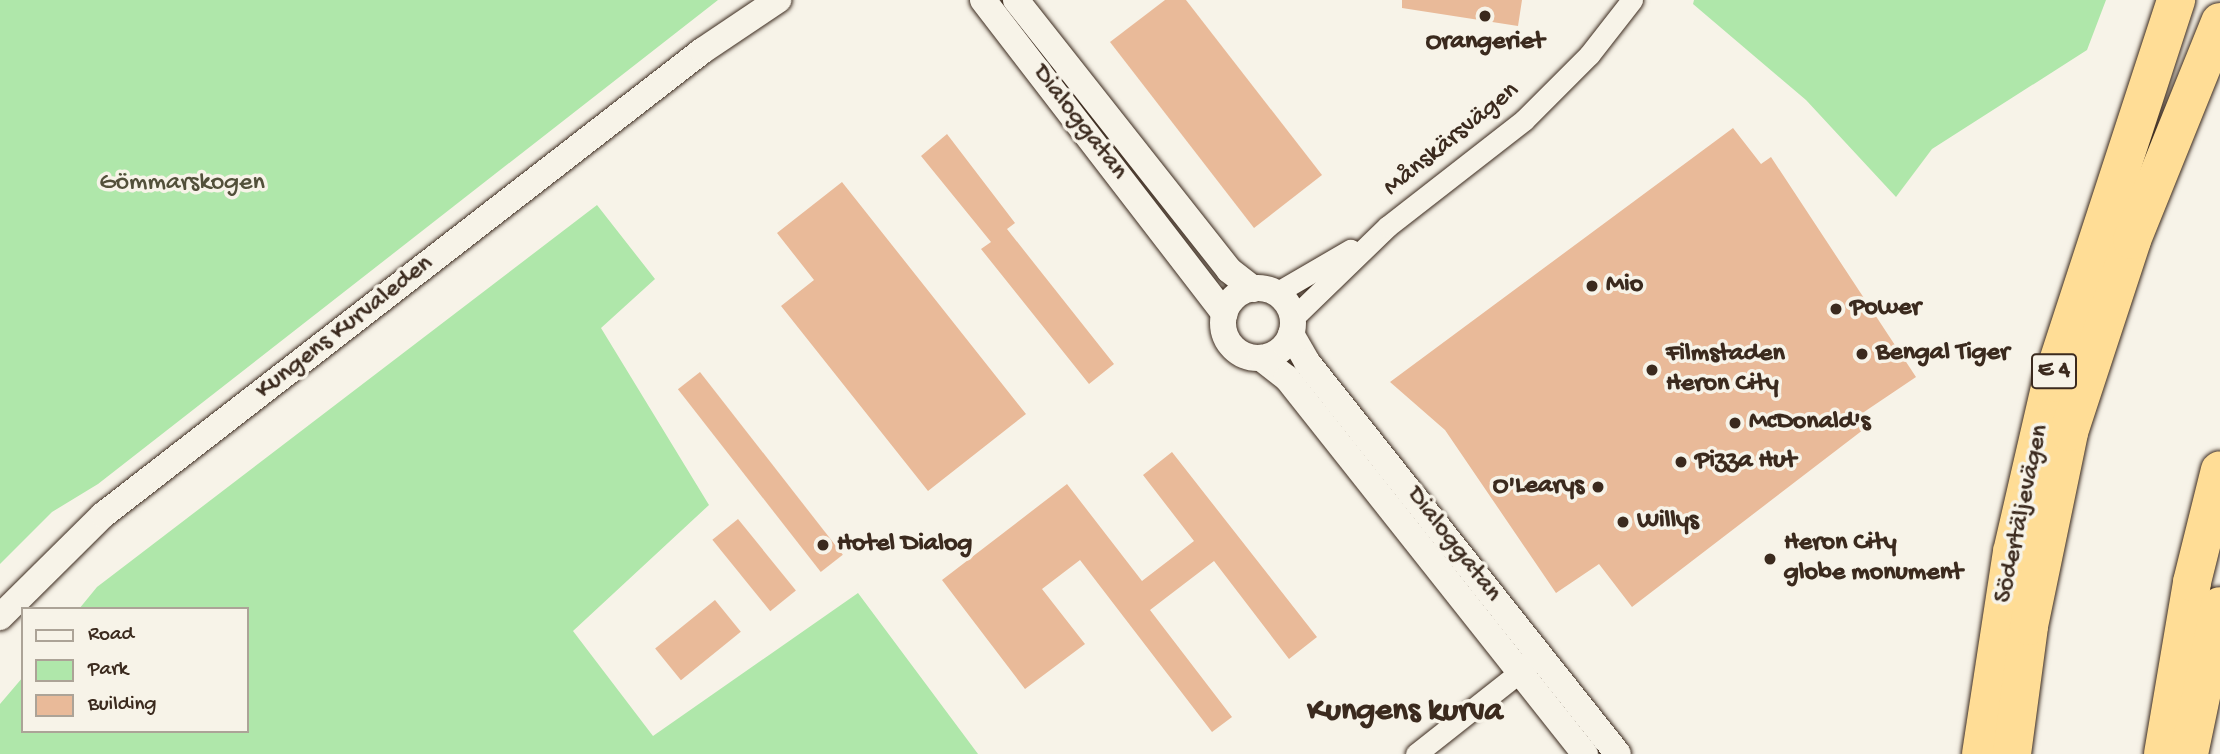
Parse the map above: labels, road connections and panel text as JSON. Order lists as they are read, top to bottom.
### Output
{
  "streets": {
    "highway": ["E 4", "Södertäljevägen"],
    "street": ["Dialoggatan", "Månskärsvägen", "Kungens Kurvaleden"]
  },
  "crossings": [
    ["Dialoggatan", "Månskärsvägen"]
  ],
  "districts": ["Kungens kurva"],
  "parks": ["Gömmarskogen"],
  "places": [
    "Orangeriet",
    "Mio",
    "Power",
    "Bengal Tiger",
    "Filmstaden Heron City",
    "McDonald's",
    "Pizza Hut",
    "O'Learys",
    "Willys",
    "Hotel Dialog",
    "Heron City globe monument"
  ],
  "legend": ["Road", "Park", "Building"]
}
